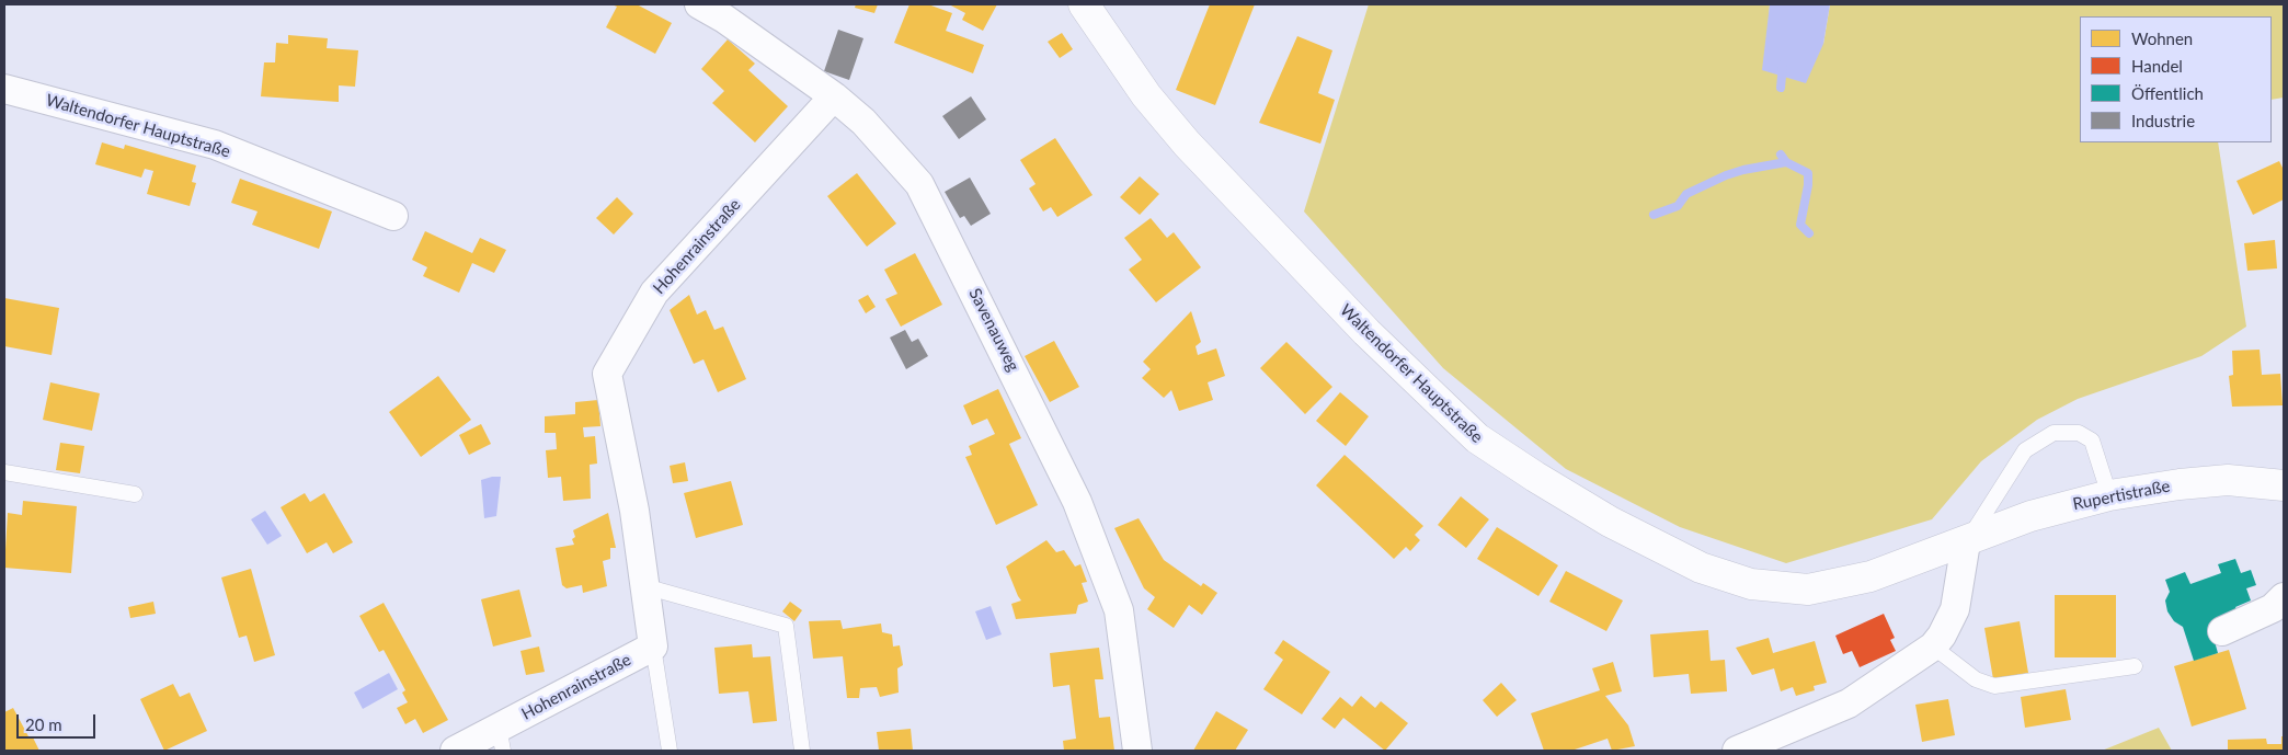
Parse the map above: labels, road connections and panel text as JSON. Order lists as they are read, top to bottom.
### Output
{
  "streets": {
    "main road": ["Waltendorfer Hauptstraße", "Rupertistraße"],
    "street": ["Hohenrainstraße", "Savenauweg"]
  },
  "crossings": [
    ["Waltendorfer Hauptstraße", "Rupertistraße"],
    ["Hohenrainstraße", "Savenauweg"]
  ],
  "legend": [
    "Wohnen",
    "Handel",
    "Öffentlich",
    "Industrie"
  ],
  "scale_bar": "20 m"
}
